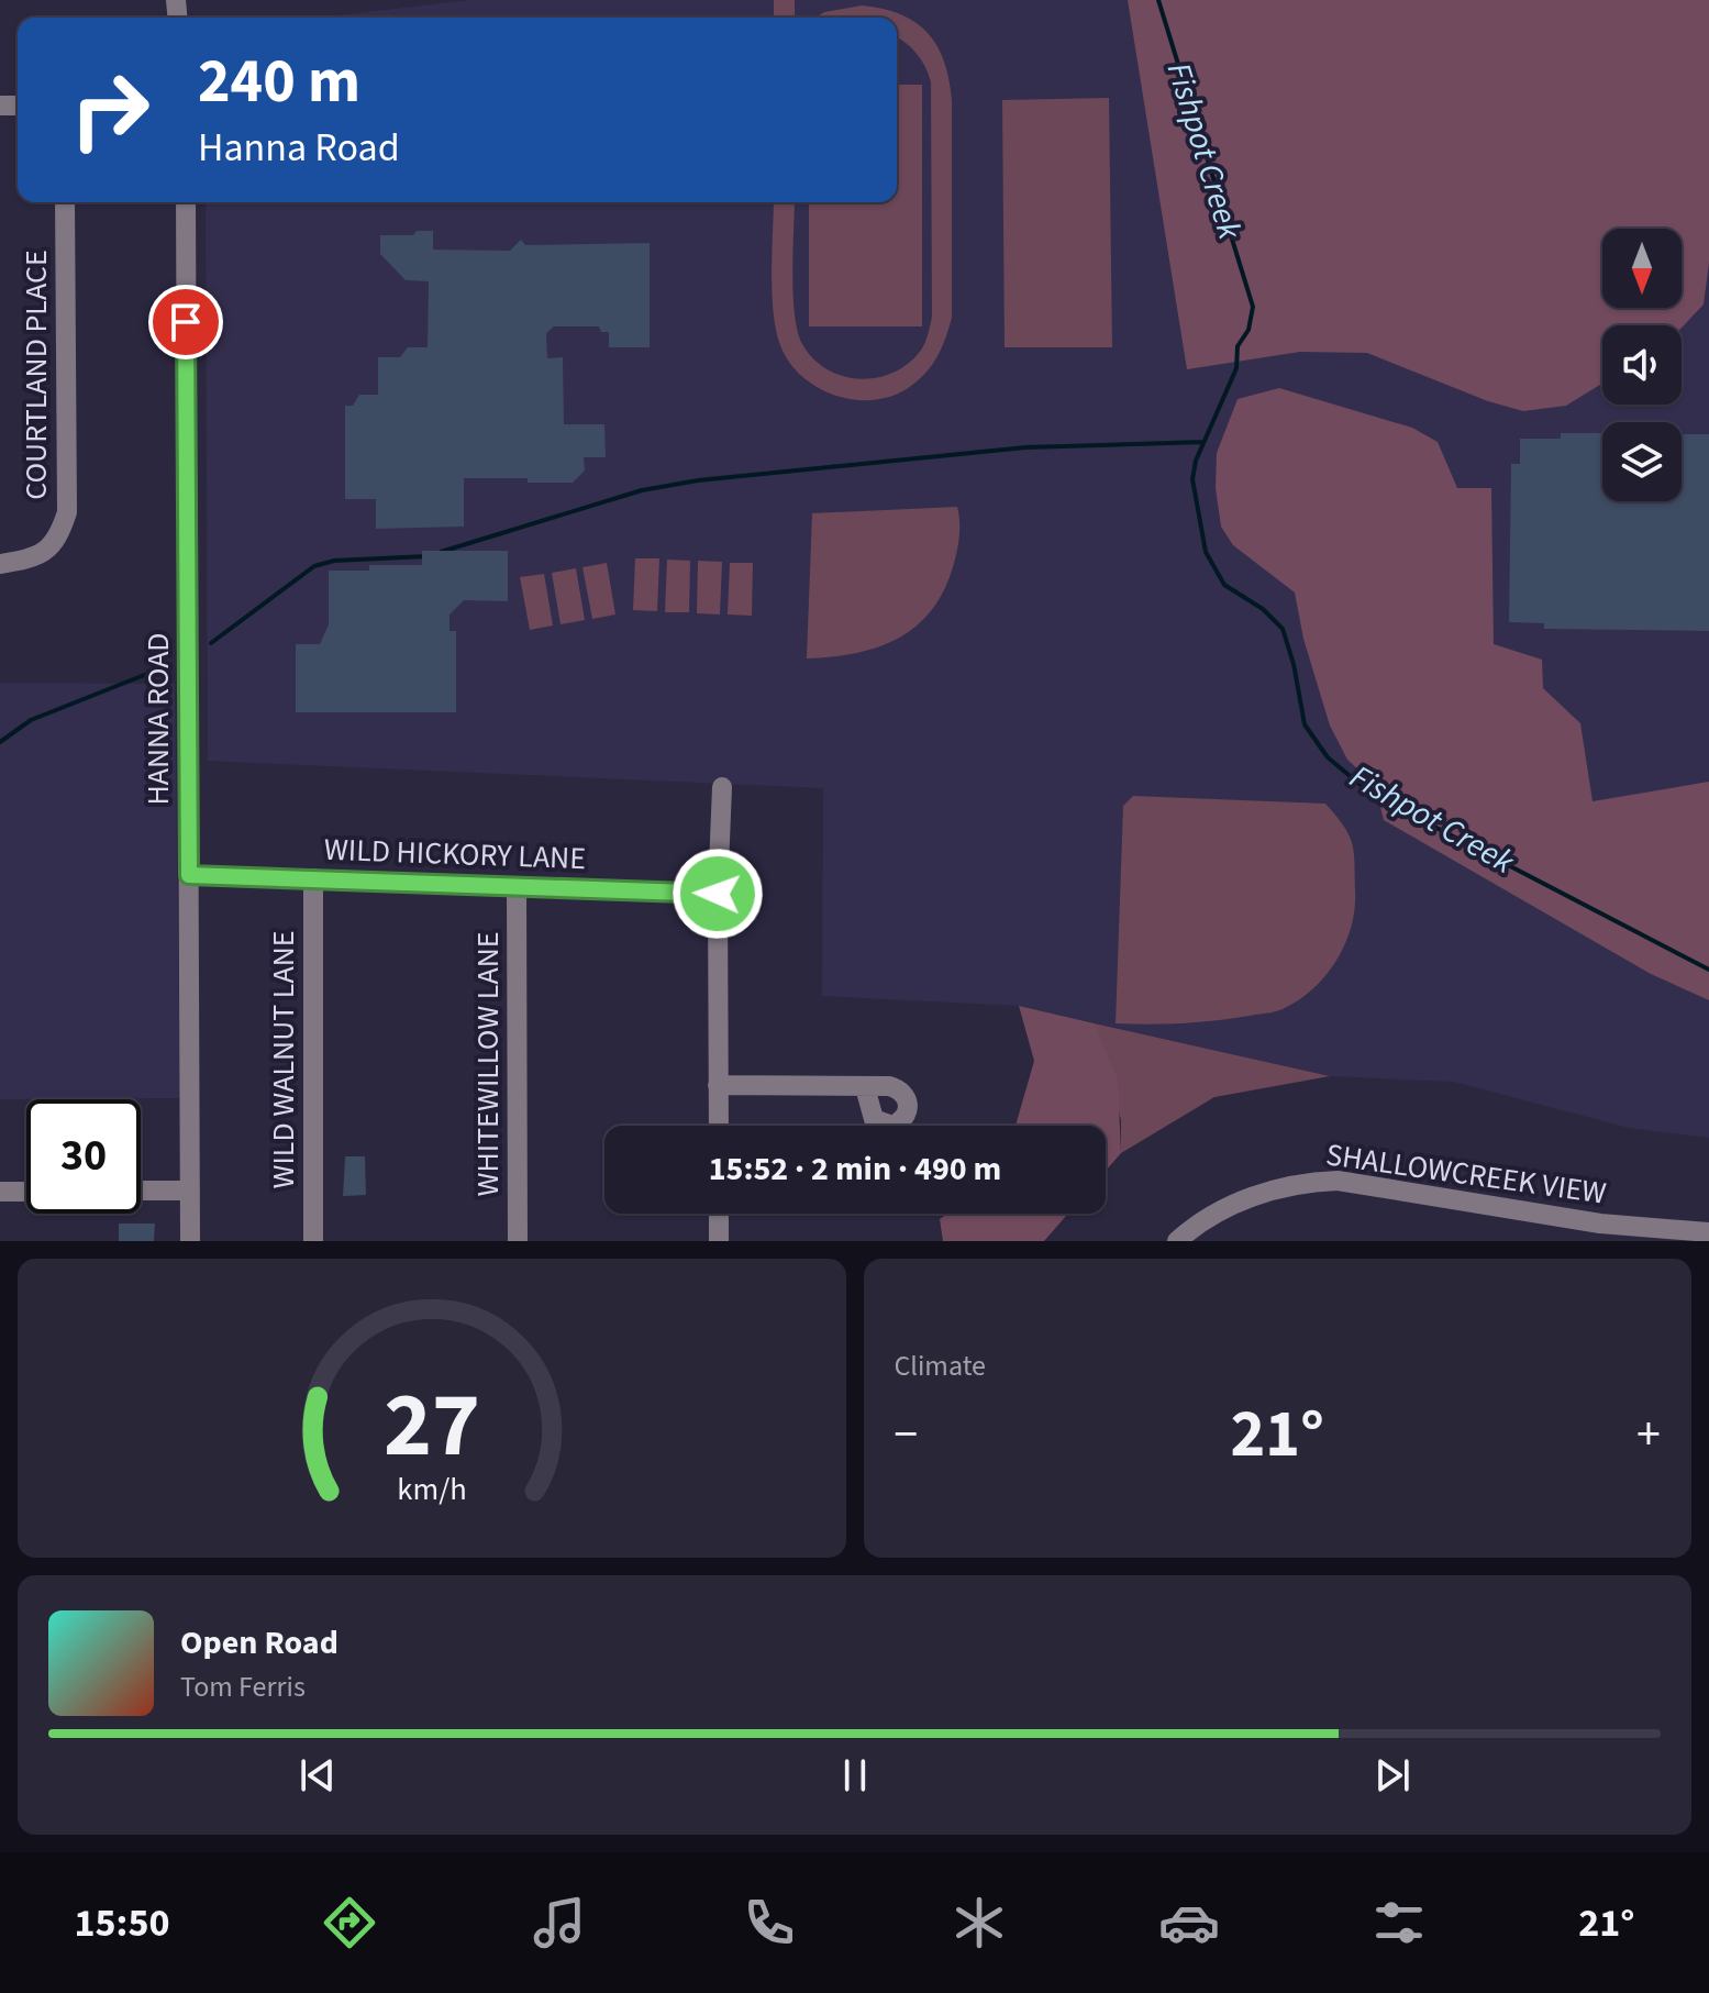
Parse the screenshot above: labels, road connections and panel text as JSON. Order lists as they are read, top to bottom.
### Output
{
  "streets": {
    "street": [
      "COURTLAND PLACE",
      "HANNA ROAD",
      "WILD HICKORY LANE",
      "WILD WALNUT LANE",
      "WHITEWILLOW LANE",
      "SHALLOWCREEK VIEW"
    ]
  },
  "crossings": [
    ["HANNA ROAD", "WILD HICKORY LANE"],
    ["WILD HICKORY LANE", "WILD WALNUT LANE"],
    ["WILD HICKORY LANE", "WHITEWILLOW LANE"]
  ],
  "water": ["Fishpot Creek"],
  "north": "bottom",
  "page": {
    "turn": ["240 m", "Hanna Road"],
    "limit": "30",
    "trip": "15:52 · 2 min · 490 m",
    "tile": "Climate",
    "heat": ["−", "21°", "+"],
    "song": ["Open Road", "Tom Ferris"],
    "tabs": ["15:50", "21°"],
    "gauge": ["27", "km/h"]
  }
}
